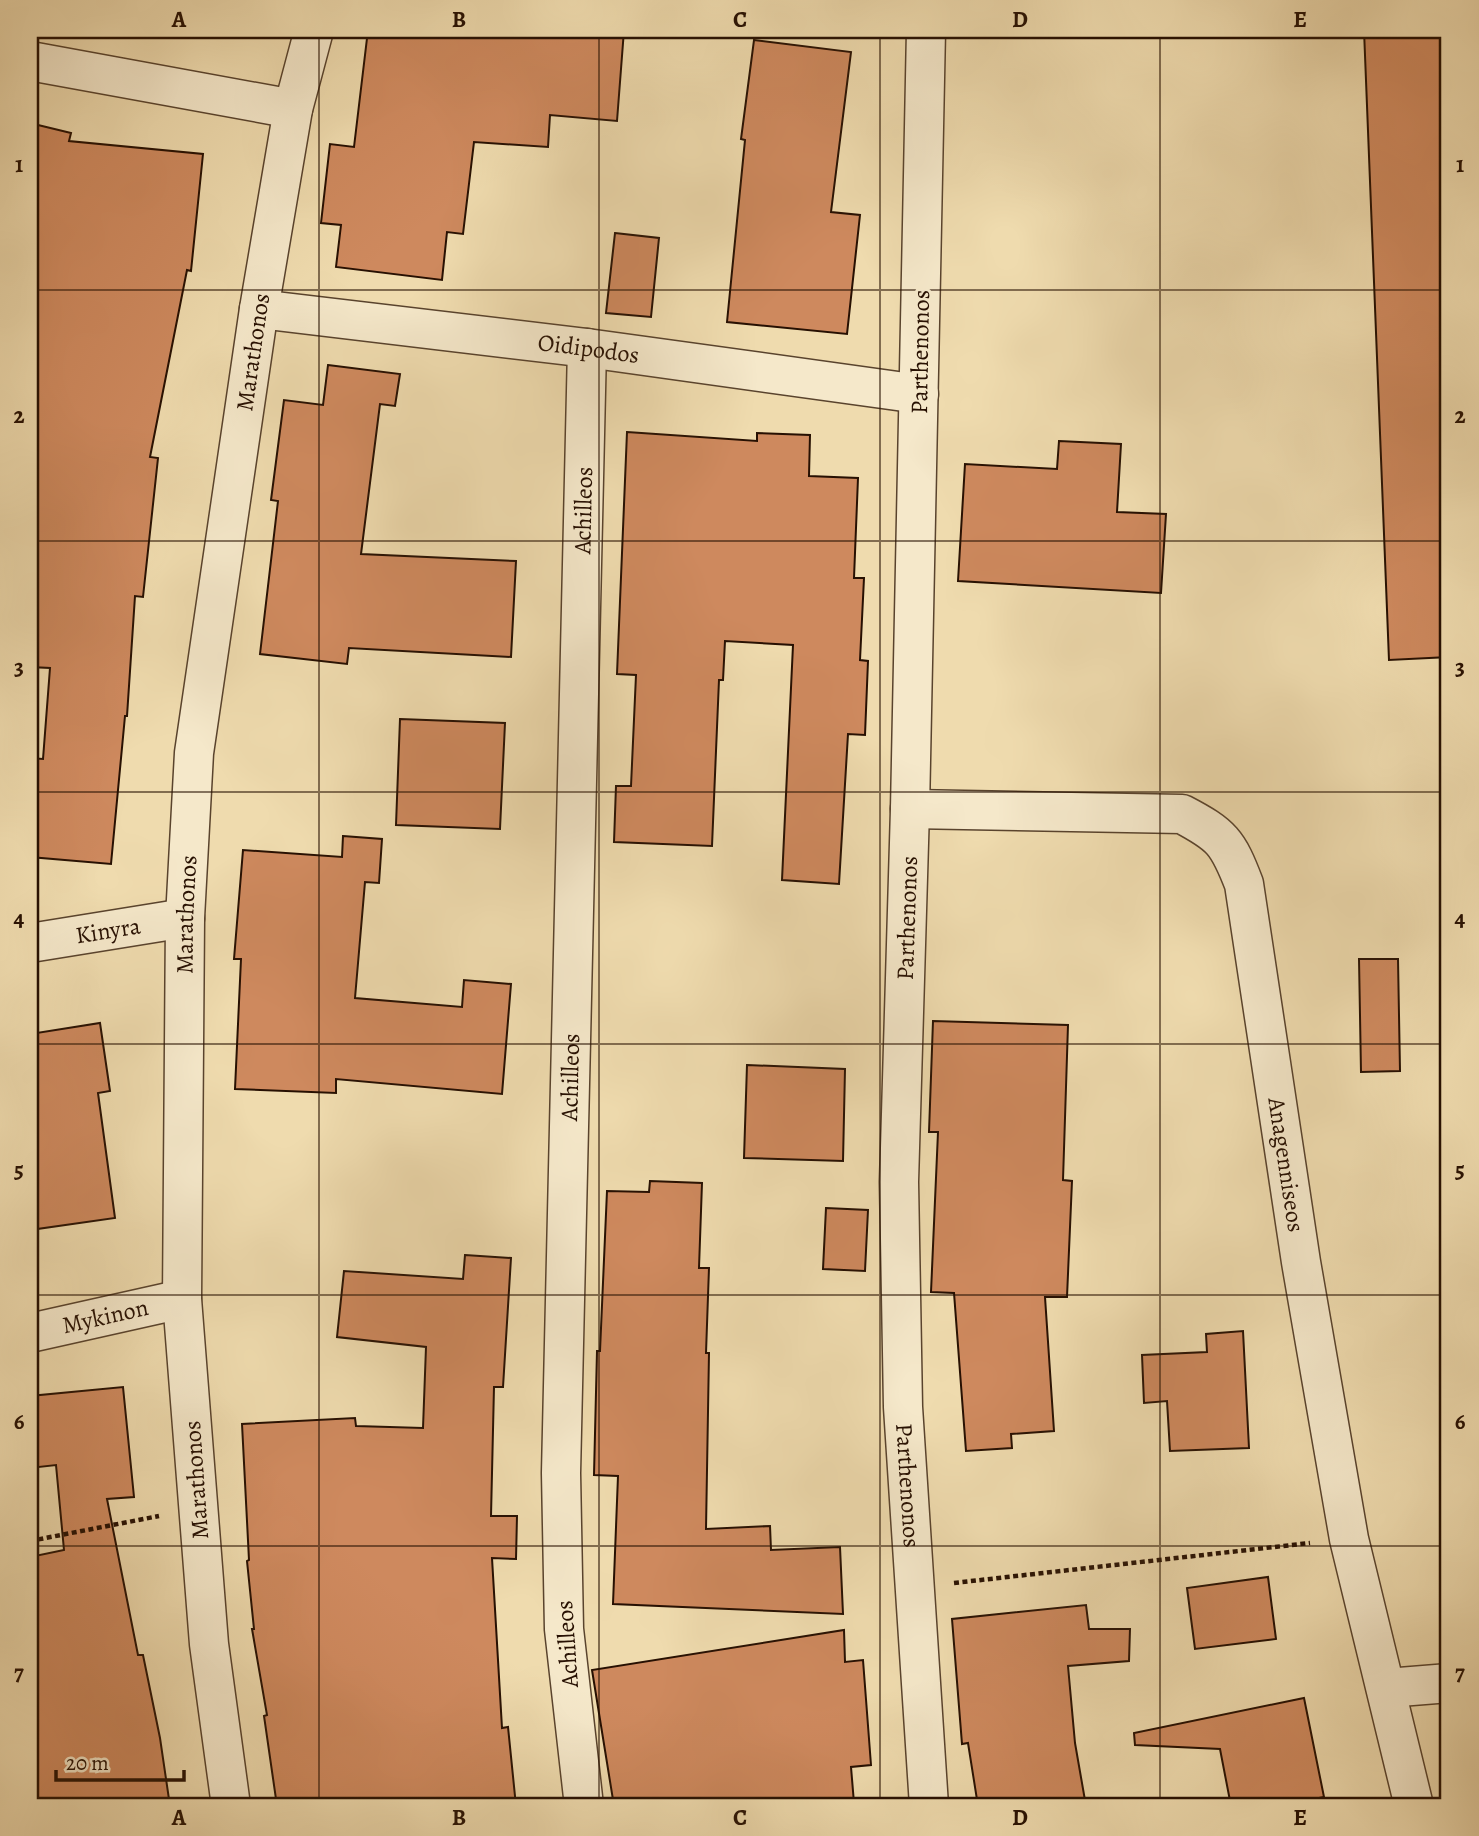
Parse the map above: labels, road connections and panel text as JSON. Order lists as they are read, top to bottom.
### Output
{
  "streets": {
    "street": [
      "Oidipodos",
      "Marathonos",
      "Parthenonos",
      "Achilleos",
      "Kinyra",
      "Anagenniseos",
      "Mykinon"
    ]
  },
  "crossings": [
    ["Oidipodos", "Marathonos"],
    ["Oidipodos", "Parthenonos"],
    ["Oidipodos", "Achilleos"],
    ["Marathonos", "Kinyra"],
    ["Marathonos", "Mykinon"],
    ["Parthenonos", "Anagenniseos"]
  ],
  "scale_bar": "20 m",
  "grid": {
    "columns": [
      "A",
      "B",
      "C",
      "D",
      "E"
    ],
    "rows": [
      "1",
      "2",
      "3",
      "4",
      "5",
      "6",
      "7"
    ]
  }
}
